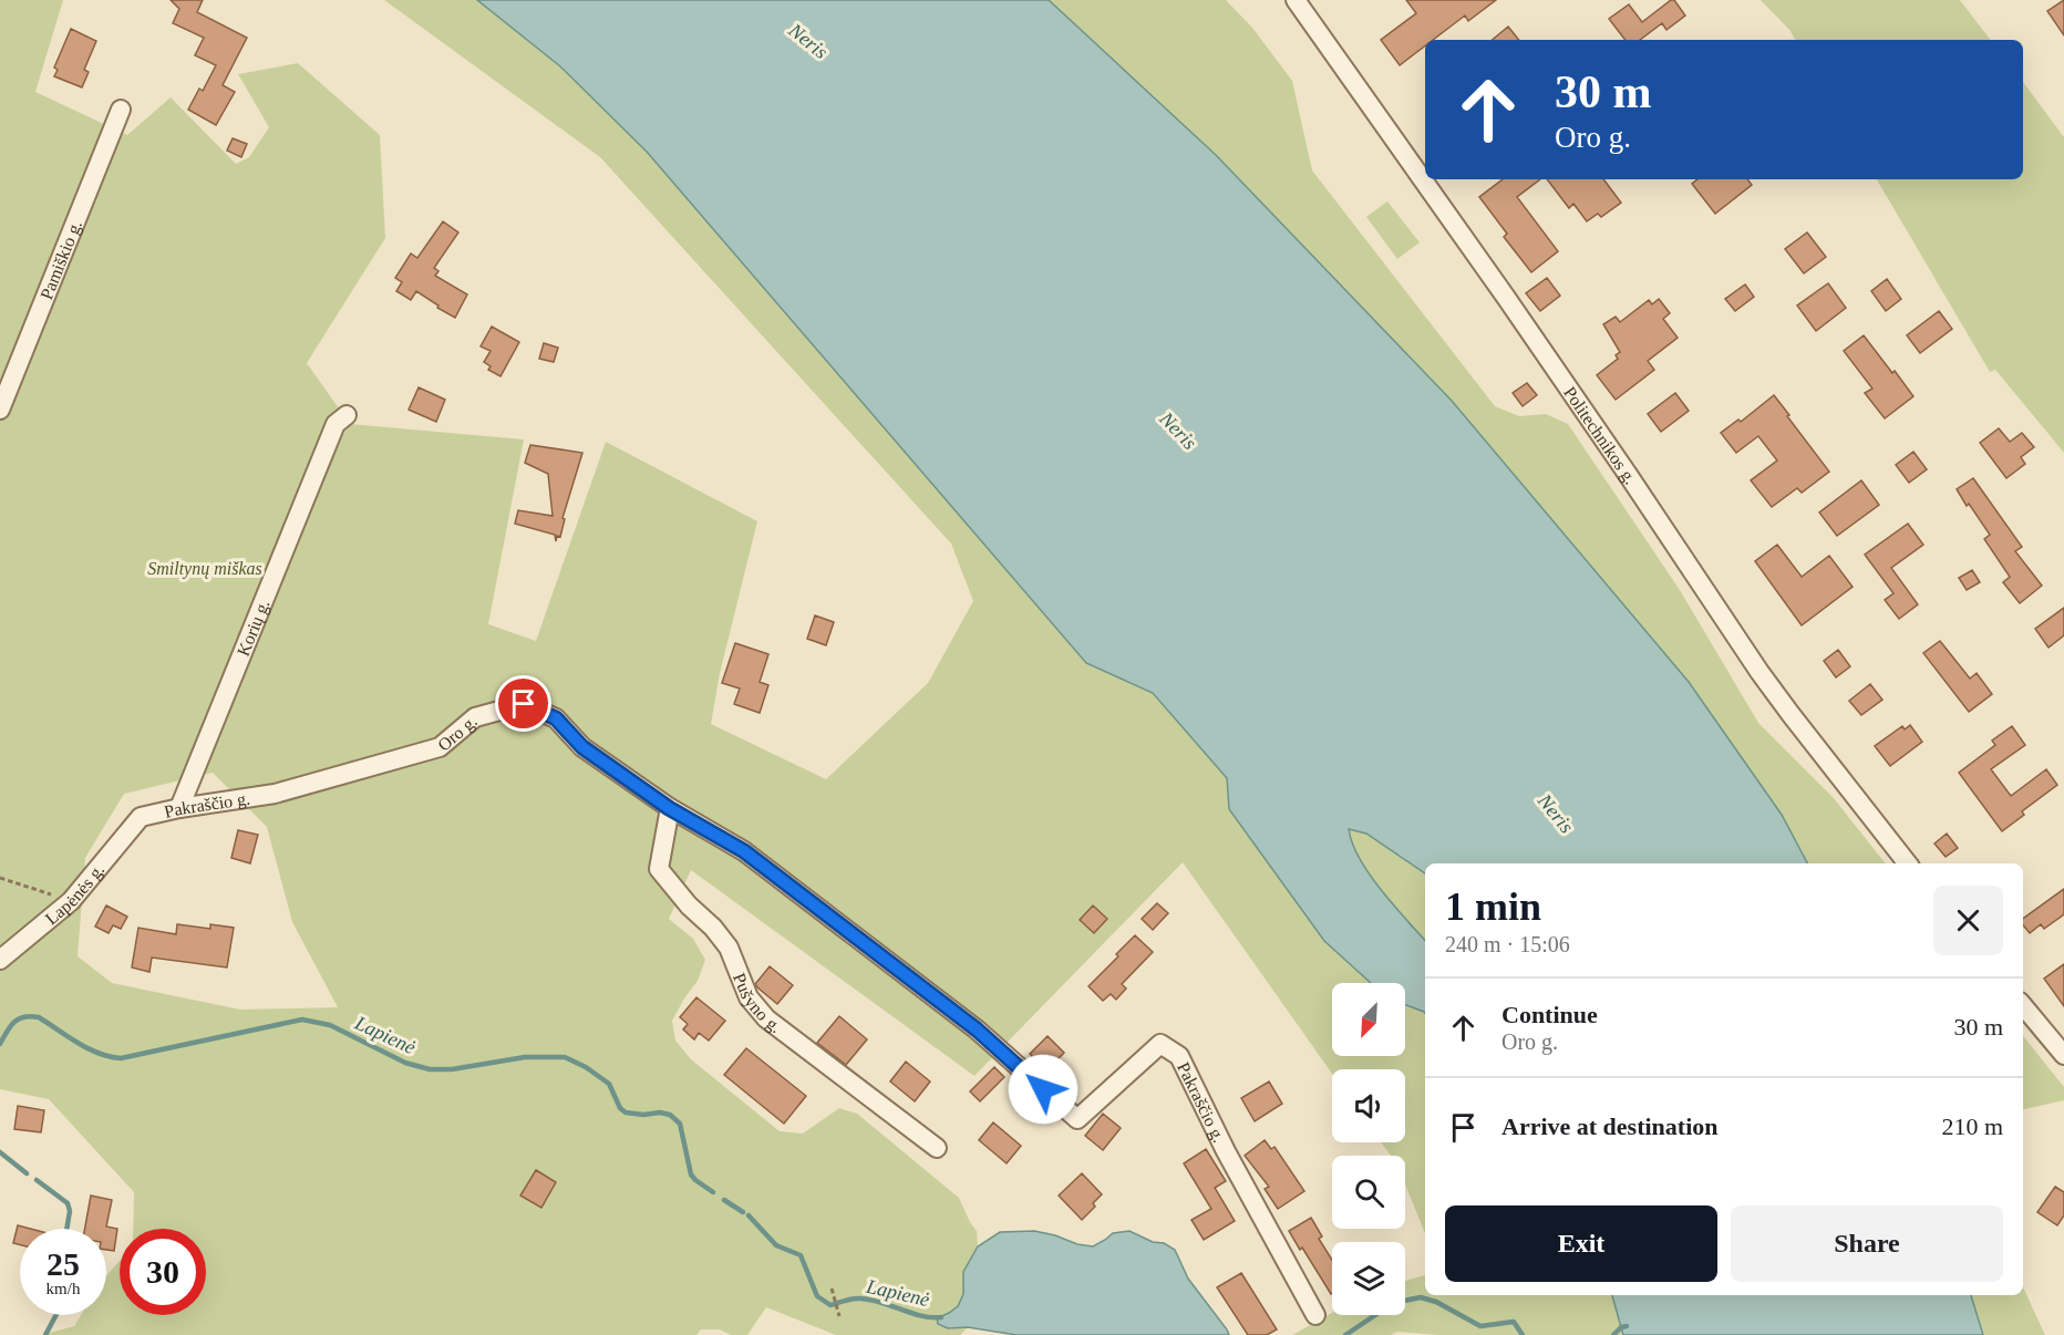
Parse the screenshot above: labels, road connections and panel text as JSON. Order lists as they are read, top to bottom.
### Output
{
  "streets": {
    "street": [
      "Pamiškio g.",
      "Politechnikos g.",
      "Korių g.",
      "Oro g.",
      "Pakraščio g.",
      "Lapėnės g.",
      "Pušyno g."
    ]
  },
  "crossings": [
    ["Korių g.", "Pakraščio g."],
    ["Oro g.", "Pakraščio g."],
    ["Oro g.", "Pušyno g."],
    ["Pakraščio g.", "Lapėnės g."]
  ],
  "water": ["Neris", "Lapienė"],
  "parks": ["Smiltynų miškas"],
  "north": "bottom left",
  "page": {
    "turn": ["30 m", "Oro g."],
    "heading": ["1 min", "240 m · 15:06"],
    "list": [
      {
        "name": "Continue",
        "note": "Oro g.",
        "value": "30 m"
      },
      {
        "name": "Arrive at destination",
        "value": "210 m"
      }
    ],
    "buttons": ["Exit", "Share"],
    "speed": "25 km/h",
    "limit": "30"
  }
}
